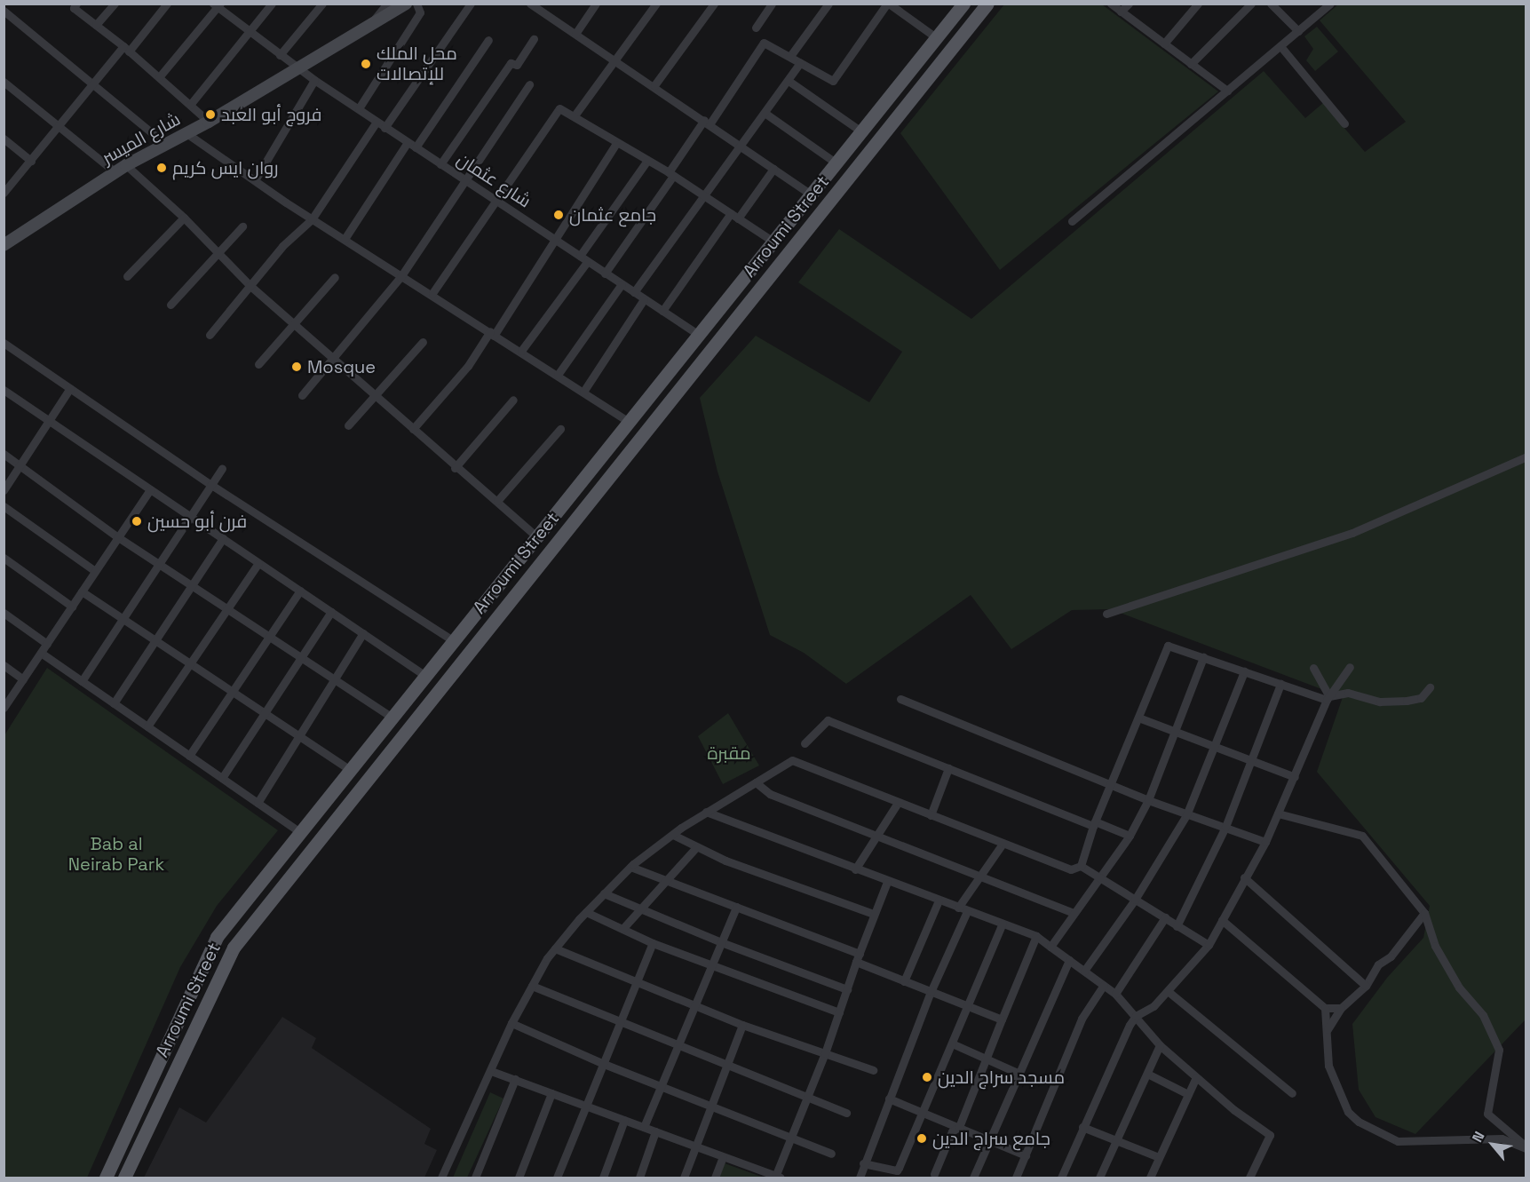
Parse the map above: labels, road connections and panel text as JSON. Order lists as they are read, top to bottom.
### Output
{
  "streets": {
    "main road": ["شارع الميسر", "Arroumi Street"],
    "street": ["شارع عثمان"]
  },
  "crossings": [
    ["شارع الميسر", "شارع عثمان"],
    ["شارع عثمان", "Arroumi Street"]
  ],
  "parks": ["مقبرة", "Bab al Neirab Park"],
  "places": [
    "محل الملك للإتصالات",
    "فروج أبو العبد",
    "روان ايس كريم",
    "جامع عثمان",
    "Mosque",
    "فرن أبو حسين",
    "مسجد سراج الدين",
    "جامع سراج الدين"
  ],
  "north": "top left"
}
